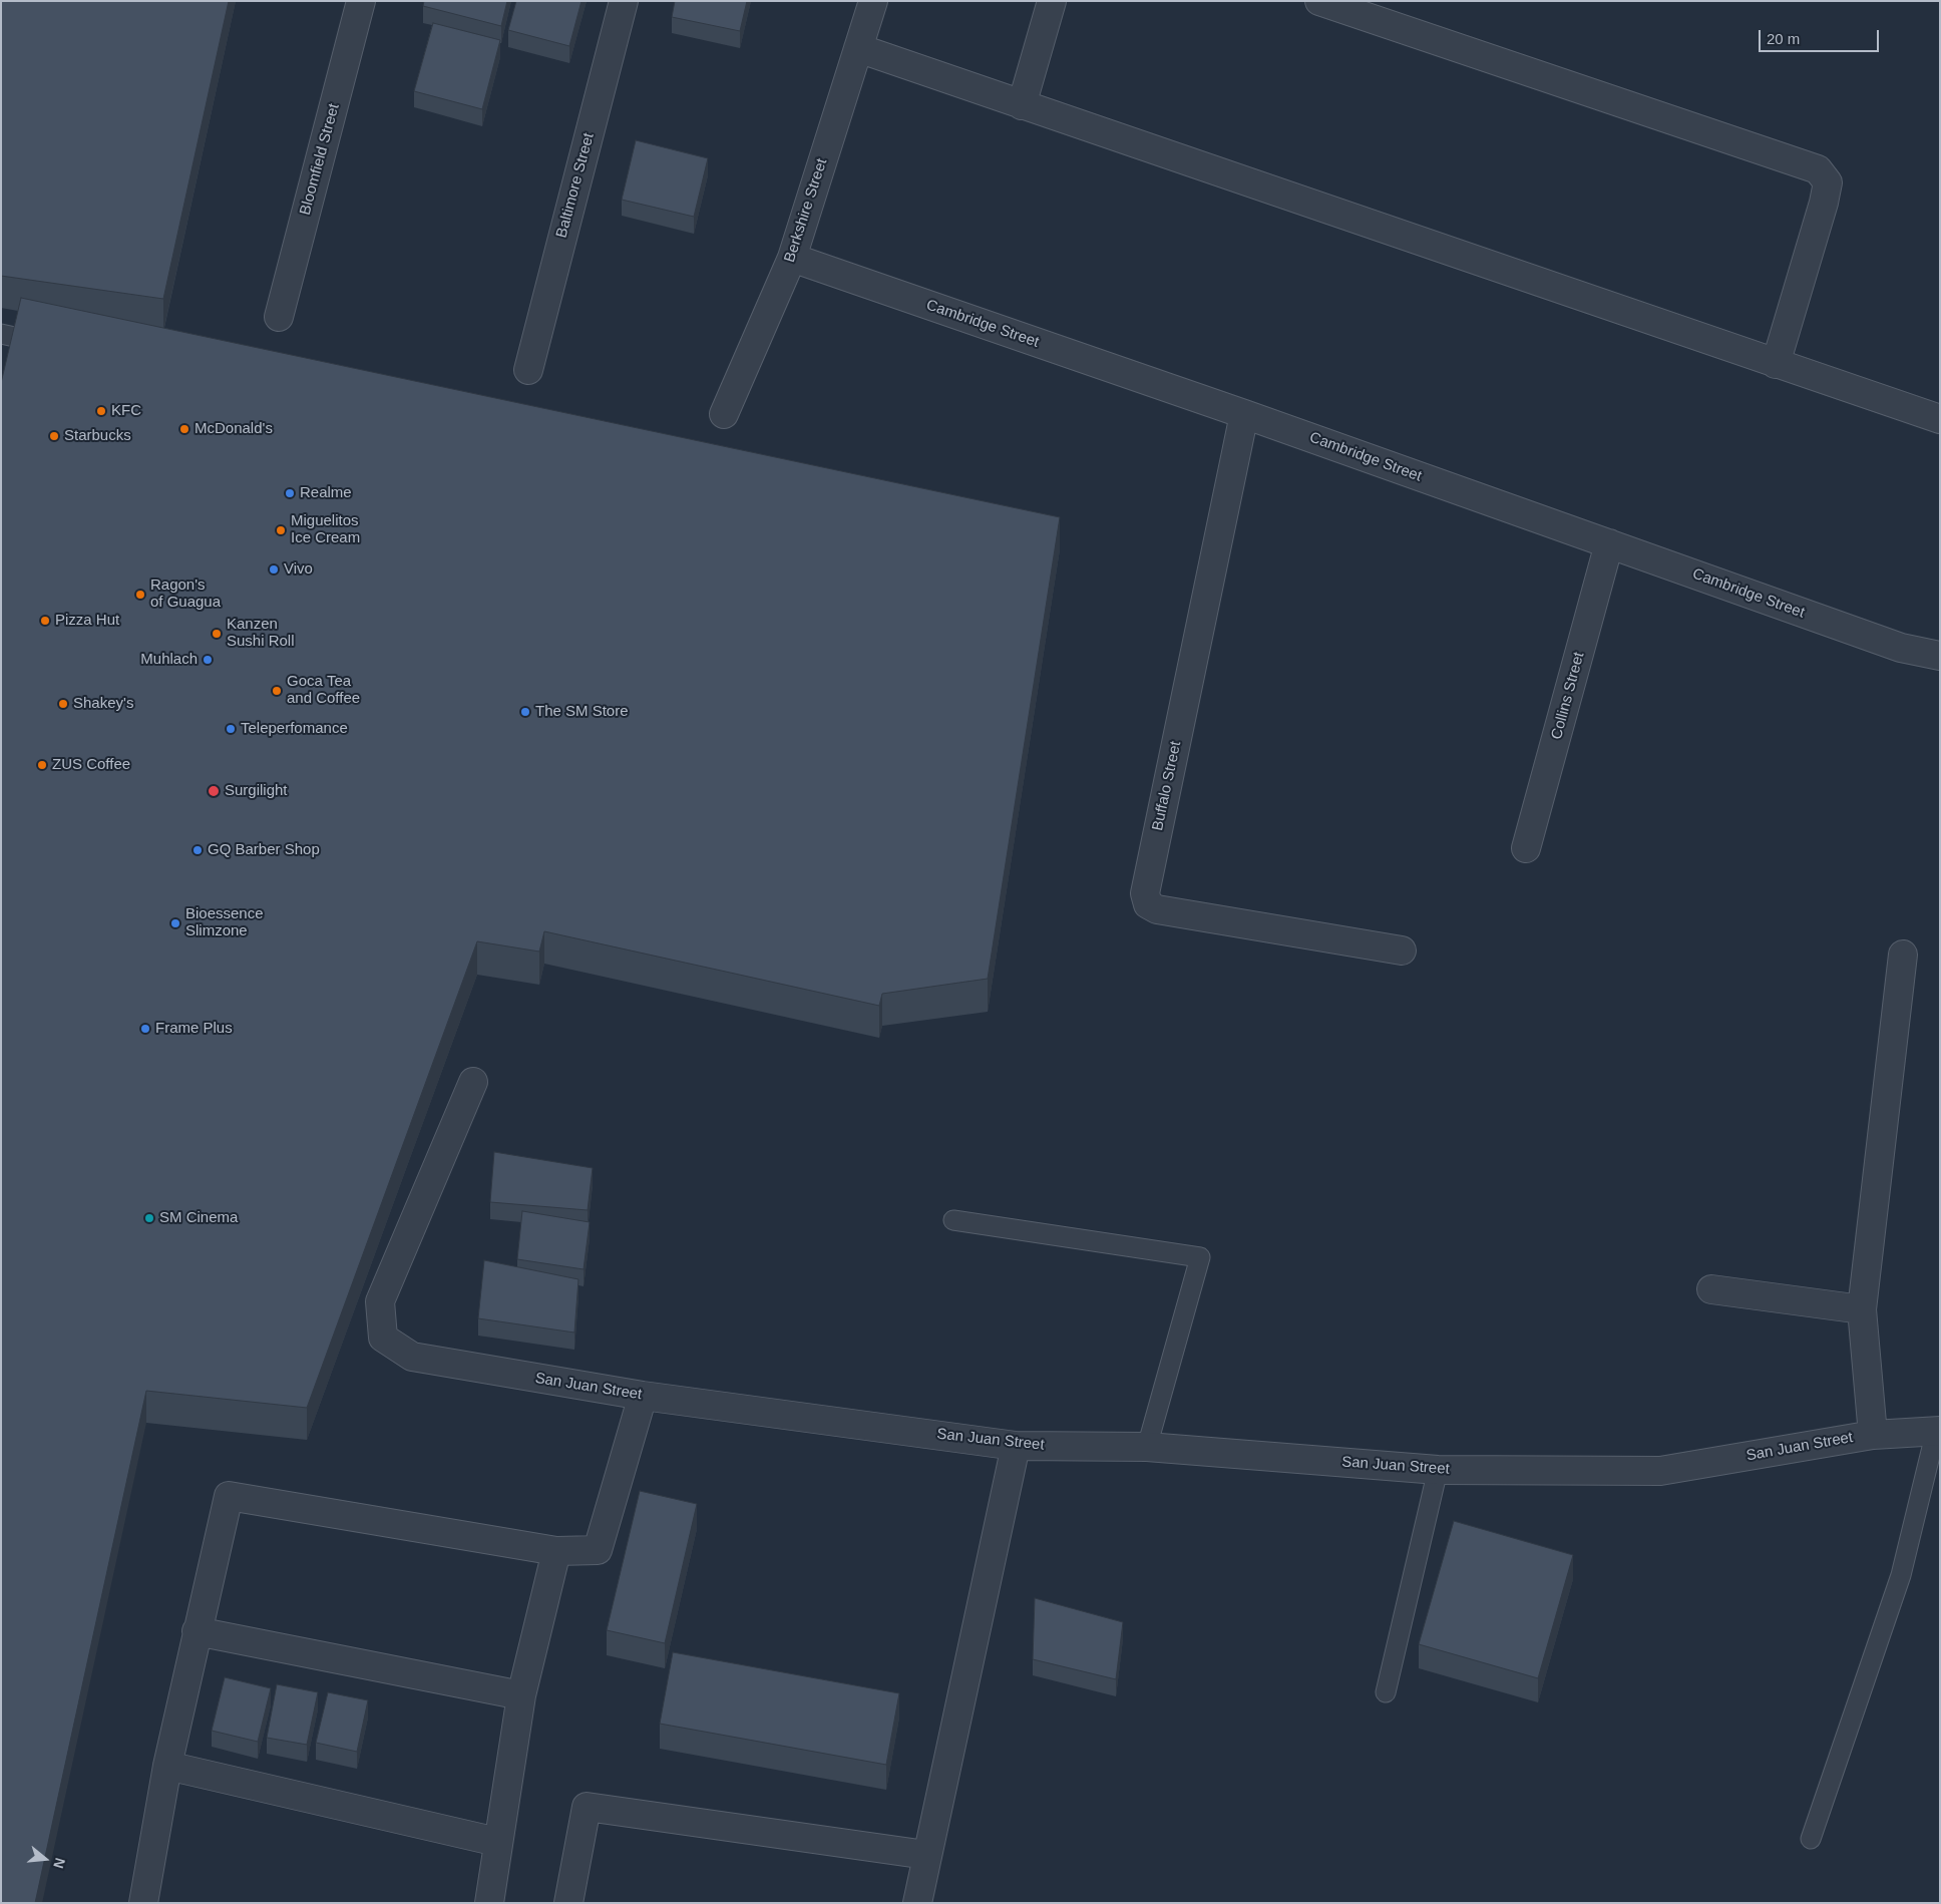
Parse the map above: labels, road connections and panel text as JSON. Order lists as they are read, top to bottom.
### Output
{
  "streets": {
    "street": [
      "Bloomfield Street",
      "Baltimore Street",
      "Berkshire Street",
      "Cambridge Street",
      "Collins Street",
      "Buffalo Street",
      "San Juan Street"
    ]
  },
  "crossings": [
    ["Berkshire Street", "Cambridge Street"],
    ["Cambridge Street", "Collins Street"],
    ["Cambridge Street", "Buffalo Street"]
  ],
  "places": [
    "KFC",
    "McDonald's",
    "Starbucks",
    "Realme",
    "Miguelitos Ice Cream",
    "Vivo",
    "Ragon's of Guagua",
    "Pizza Hut",
    "Kanzen Sushi Roll",
    "Muhlach",
    "Goca Tea and Coffee",
    "Shakey's",
    "The SM Store",
    "Teleperfomance",
    "ZUS Coffee",
    "Surgilight",
    "GQ Barber Shop",
    "Bioessence Slimzone",
    "Frame Plus",
    "SM Cinema"
  ],
  "scale_bar": "20 m",
  "north": "right"
}
